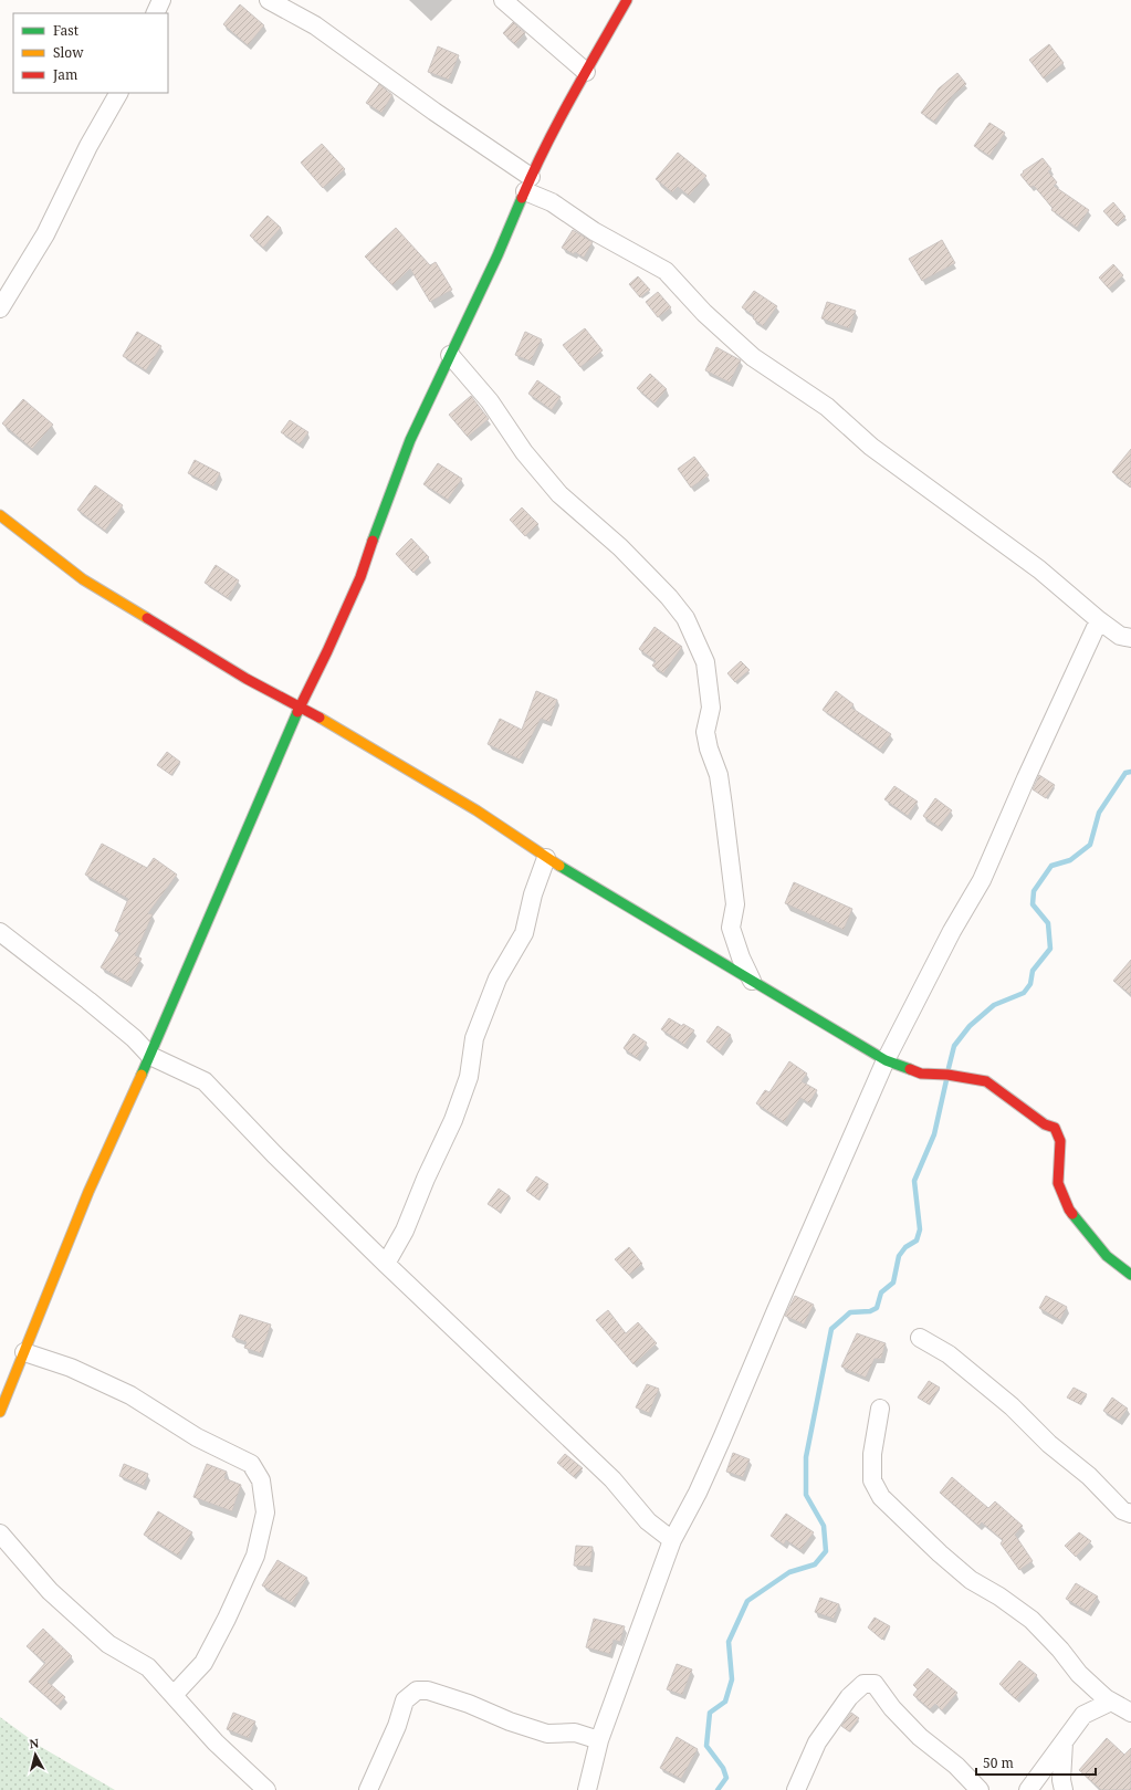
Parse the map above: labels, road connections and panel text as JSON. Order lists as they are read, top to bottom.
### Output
{
  "legend": ["Fast", "Slow", "Jam"],
  "scale_bar": "50 m",
  "north": "top"
}
